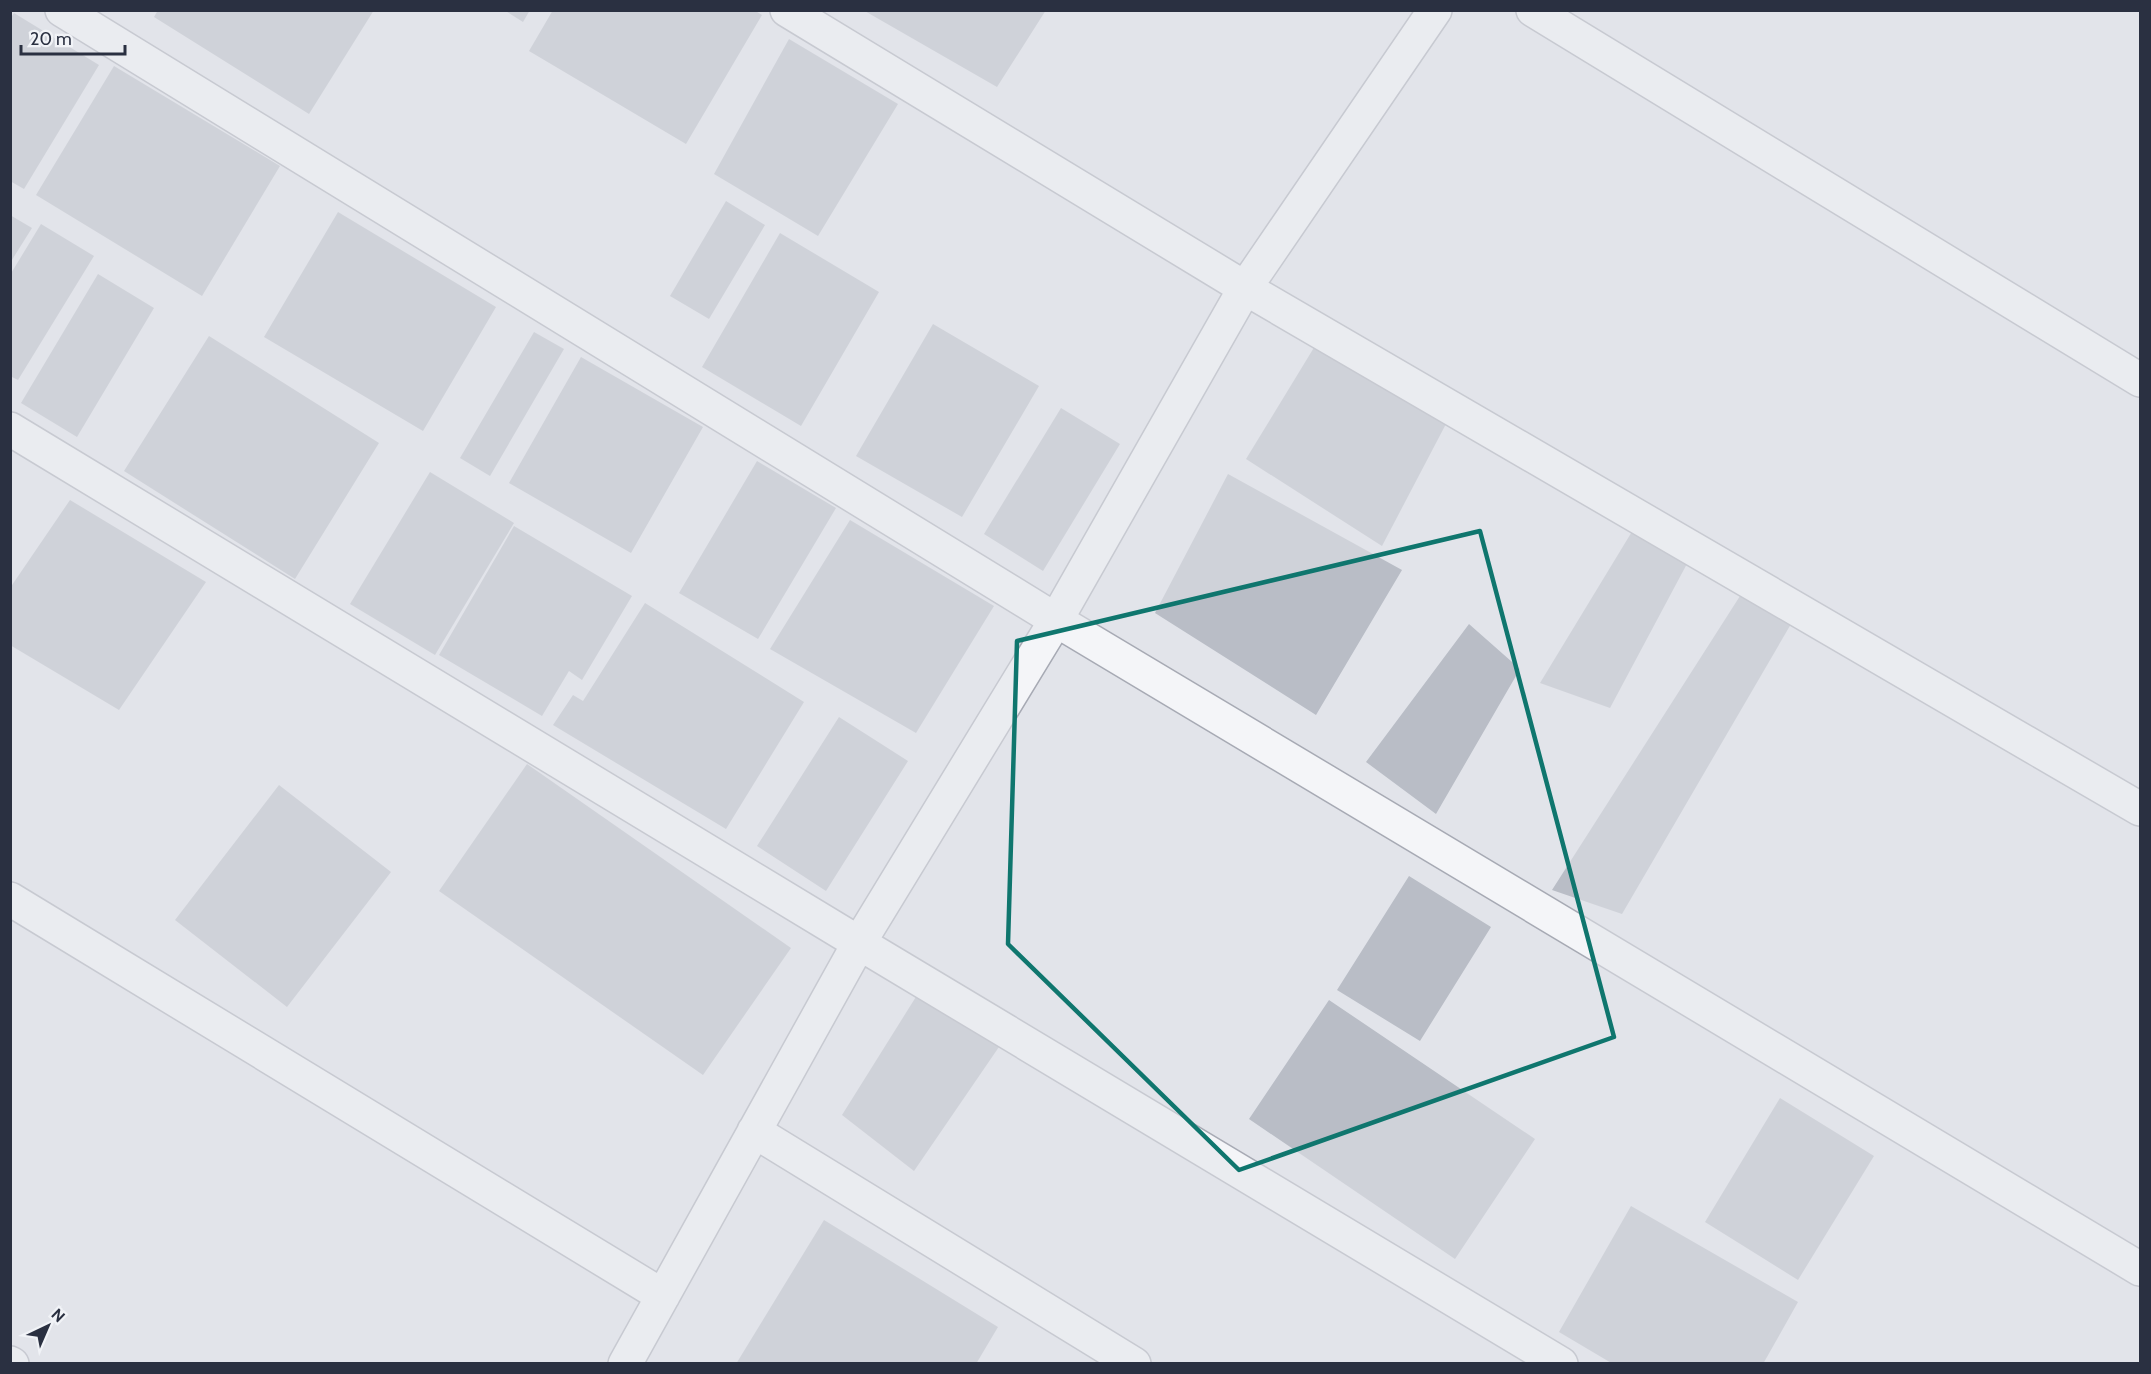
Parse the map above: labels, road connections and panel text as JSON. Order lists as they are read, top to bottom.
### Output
{
  "scale_bar": "20 m",
  "north": "top right"
}
